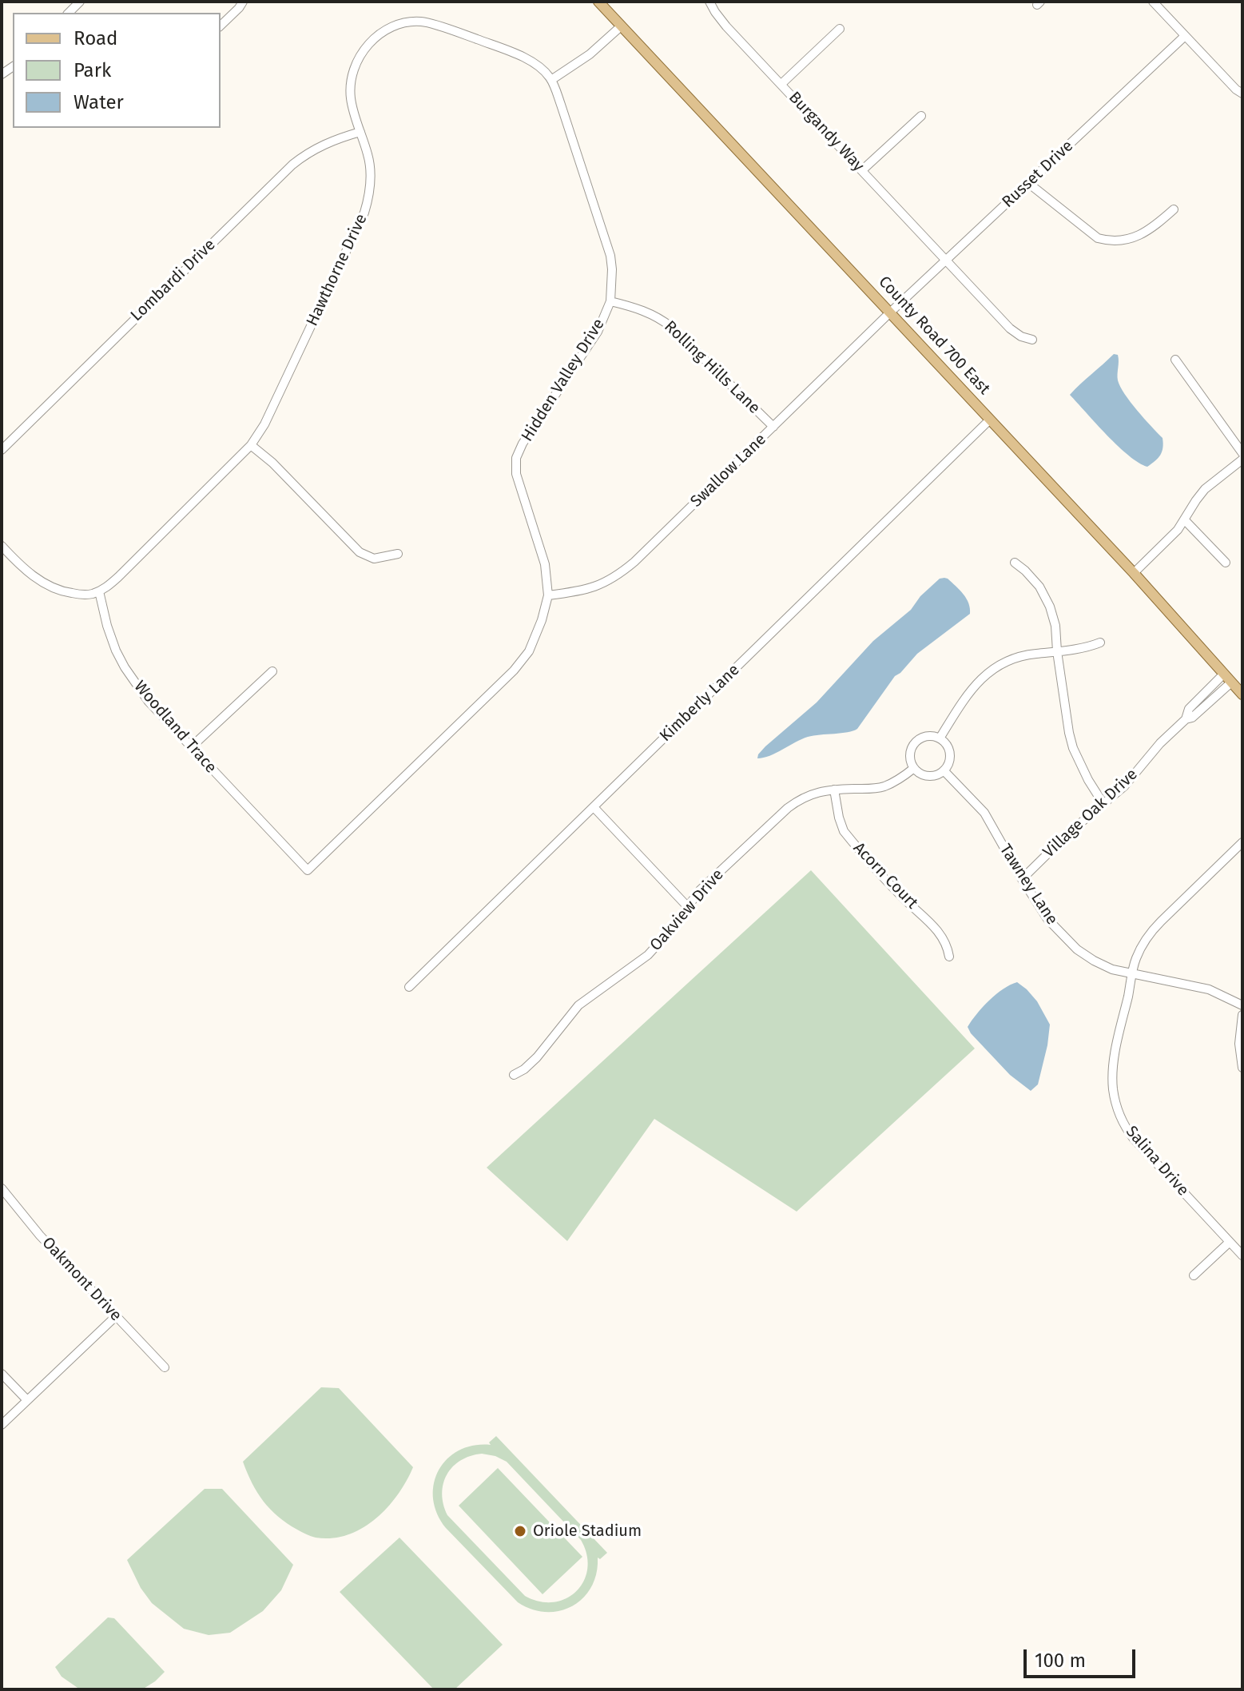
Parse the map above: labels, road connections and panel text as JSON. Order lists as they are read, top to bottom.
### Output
{
  "streets": {
    "main road": ["County Road 700 East"],
    "street": [
      "Burgandy Way",
      "Russet Drive",
      "Hawthorne Drive",
      "Lombardi Drive",
      "Rolling Hills Lane",
      "Hidden Valley Drive",
      "Swallow Lane",
      "Kimberly Lane",
      "Woodland Trace",
      "Village Oak Drive",
      "Acorn Court",
      "Tawney Lane",
      "Oakview Drive",
      "Salina Drive",
      "Oakmont Drive"
    ]
  },
  "crossings": [
    ["Burgandy Way", "Russet Drive"],
    ["Russet Drive", "County Road 700 East"],
    ["Russet Drive", "Swallow Lane"],
    ["Hawthorne Drive", "Lombardi Drive"],
    ["Hawthorne Drive", "Hidden Valley Drive"],
    ["Hawthorne Drive", "Woodland Trace"],
    ["County Road 700 East", "Swallow Lane"],
    ["County Road 700 East", "Kimberly Lane"],
    ["County Road 700 East", "Village Oak Drive"],
    ["Rolling Hills Lane", "Hidden Valley Drive"],
    ["Rolling Hills Lane", "Swallow Lane"],
    ["Hidden Valley Drive", "Swallow Lane"],
    ["Hidden Valley Drive", "Woodland Trace"],
    ["Village Oak Drive", "Tawney Lane"],
    ["Acorn Court", "Oakview Drive"],
    ["Tawney Lane", "Oakview Drive"],
    ["Tawney Lane", "Salina Drive"]
  ],
  "places": ["Oriole Stadium"],
  "legend": ["Road", "Park", "Water"],
  "scale_bar": "100 m"
}
